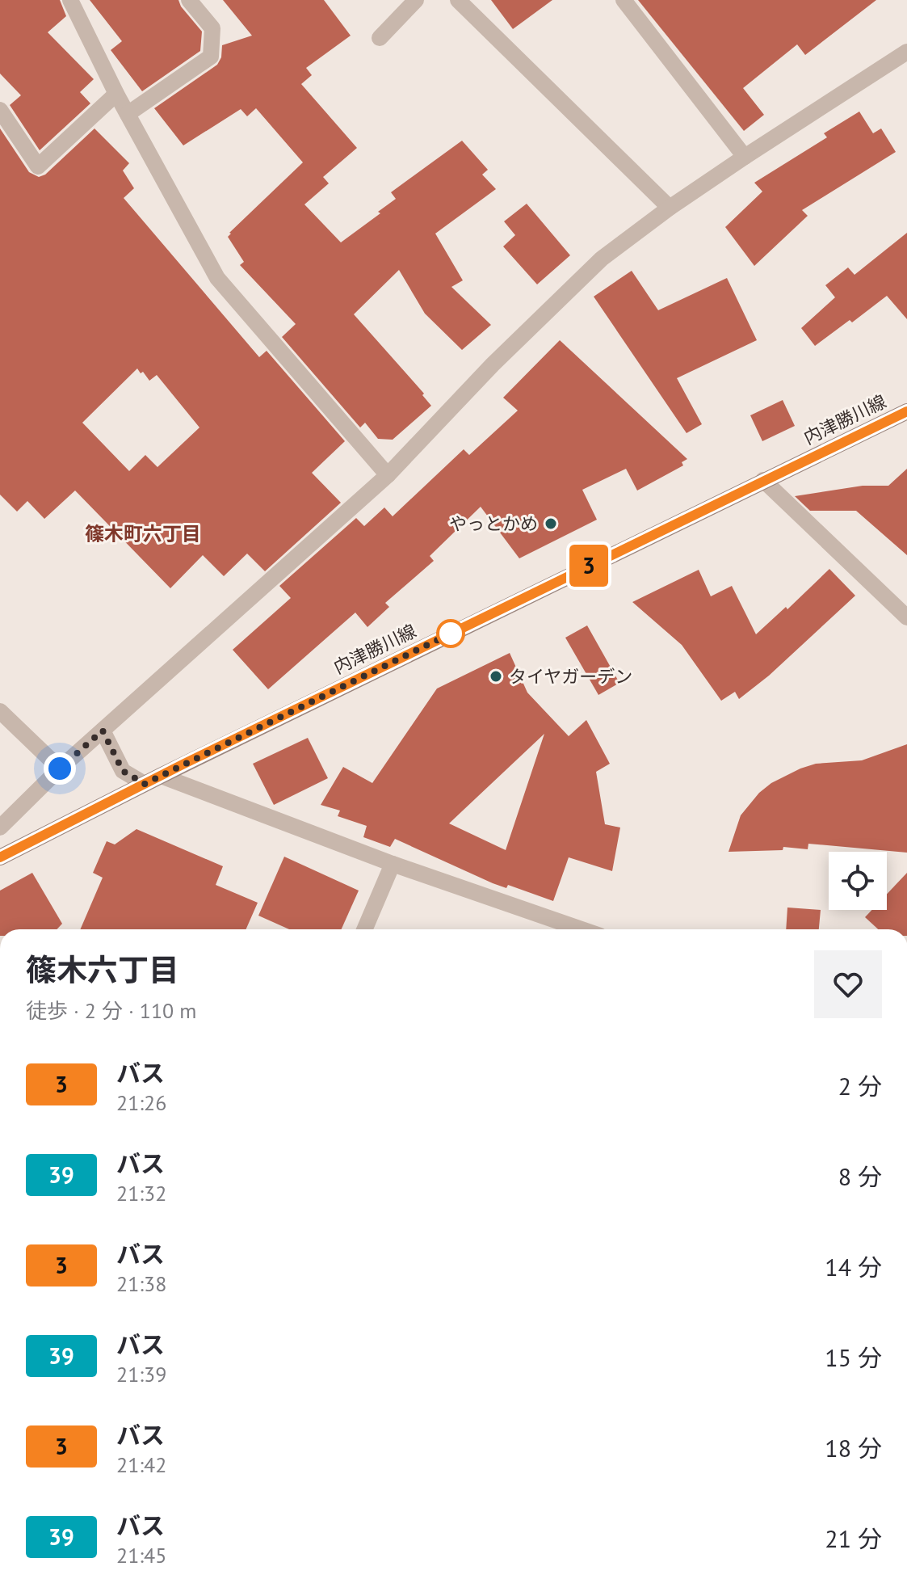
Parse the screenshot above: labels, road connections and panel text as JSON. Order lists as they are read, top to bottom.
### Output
{
  "streets": {
    "main road": ["内津勝川線"]
  },
  "districts": ["篠木町六丁目"],
  "places": ["やっとかめ", "タイヤガーデン"],
  "lines": ["bus line 3"],
  "page": {
    "on_map": "3",
    "heading": ["篠木六丁目", "徒歩 · 2 分 · 110 m"],
    "list": [
      {
        "mark": "3",
        "name": "バス",
        "note": "21:26",
        "value": "2 分"
      },
      {
        "mark": "39",
        "name": "バス",
        "note": "21:32",
        "value": "8 分"
      },
      {
        "mark": "3",
        "name": "バス",
        "note": "21:38",
        "value": "14 分"
      },
      {
        "mark": "39",
        "name": "バス",
        "note": "21:39",
        "value": "15 分"
      },
      {
        "mark": "3",
        "name": "バス",
        "note": "21:42",
        "value": "18 分"
      },
      {
        "mark": "39",
        "name": "バス",
        "note": "21:45",
        "value": "21 分"
      }
    ]
  }
}
